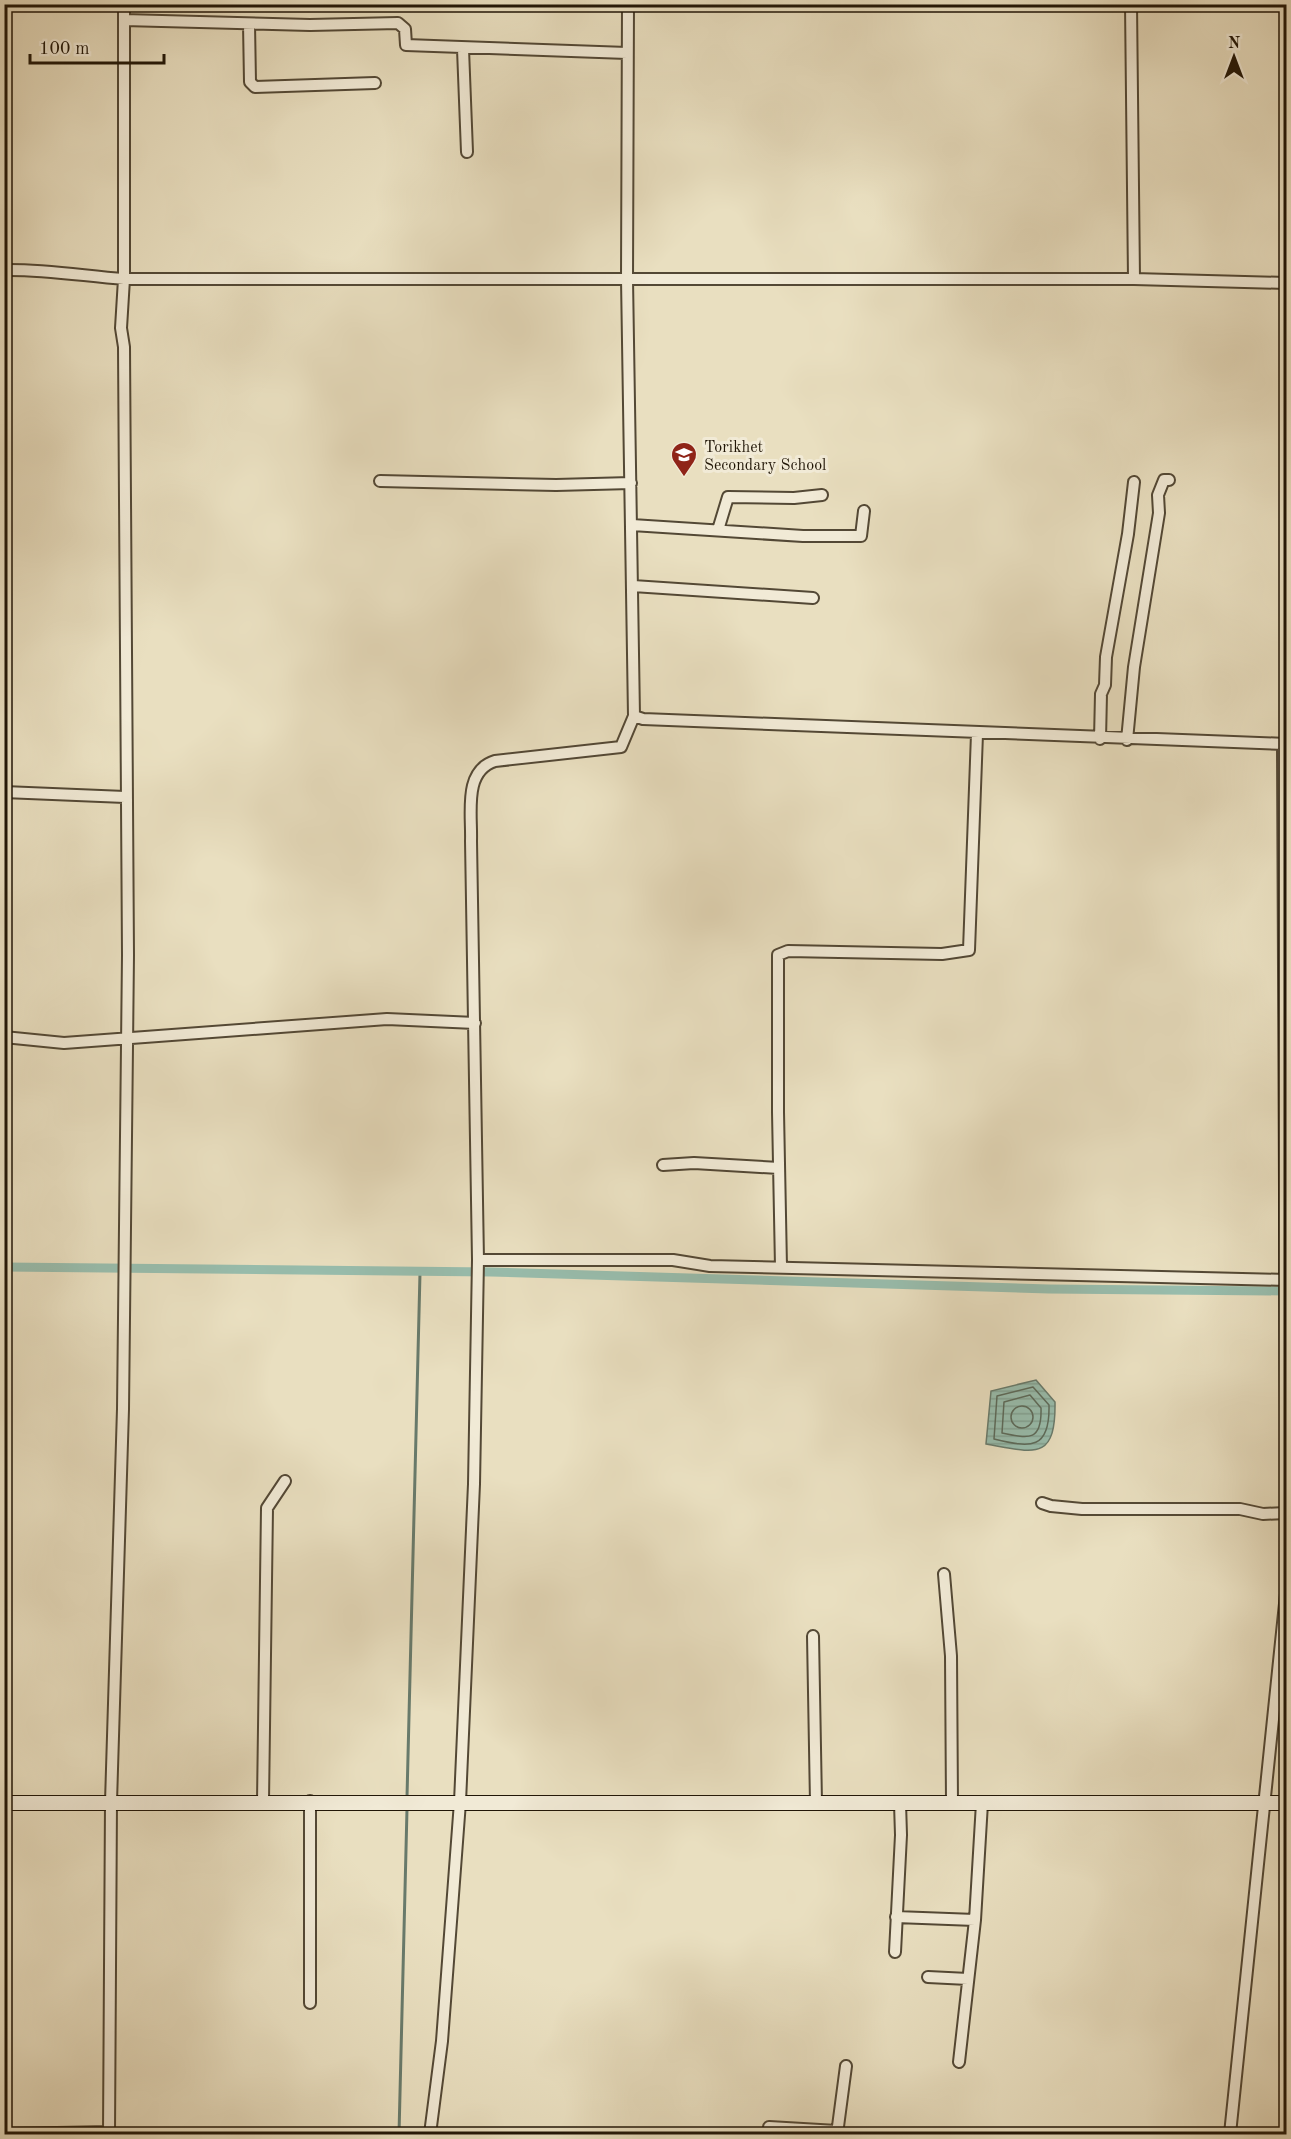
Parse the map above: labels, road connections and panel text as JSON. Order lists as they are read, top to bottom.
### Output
{
  "places": {
    "school or university": ["Torikhet Secondary School"]
  },
  "scale_bar": "100 m",
  "north": "top"
}
